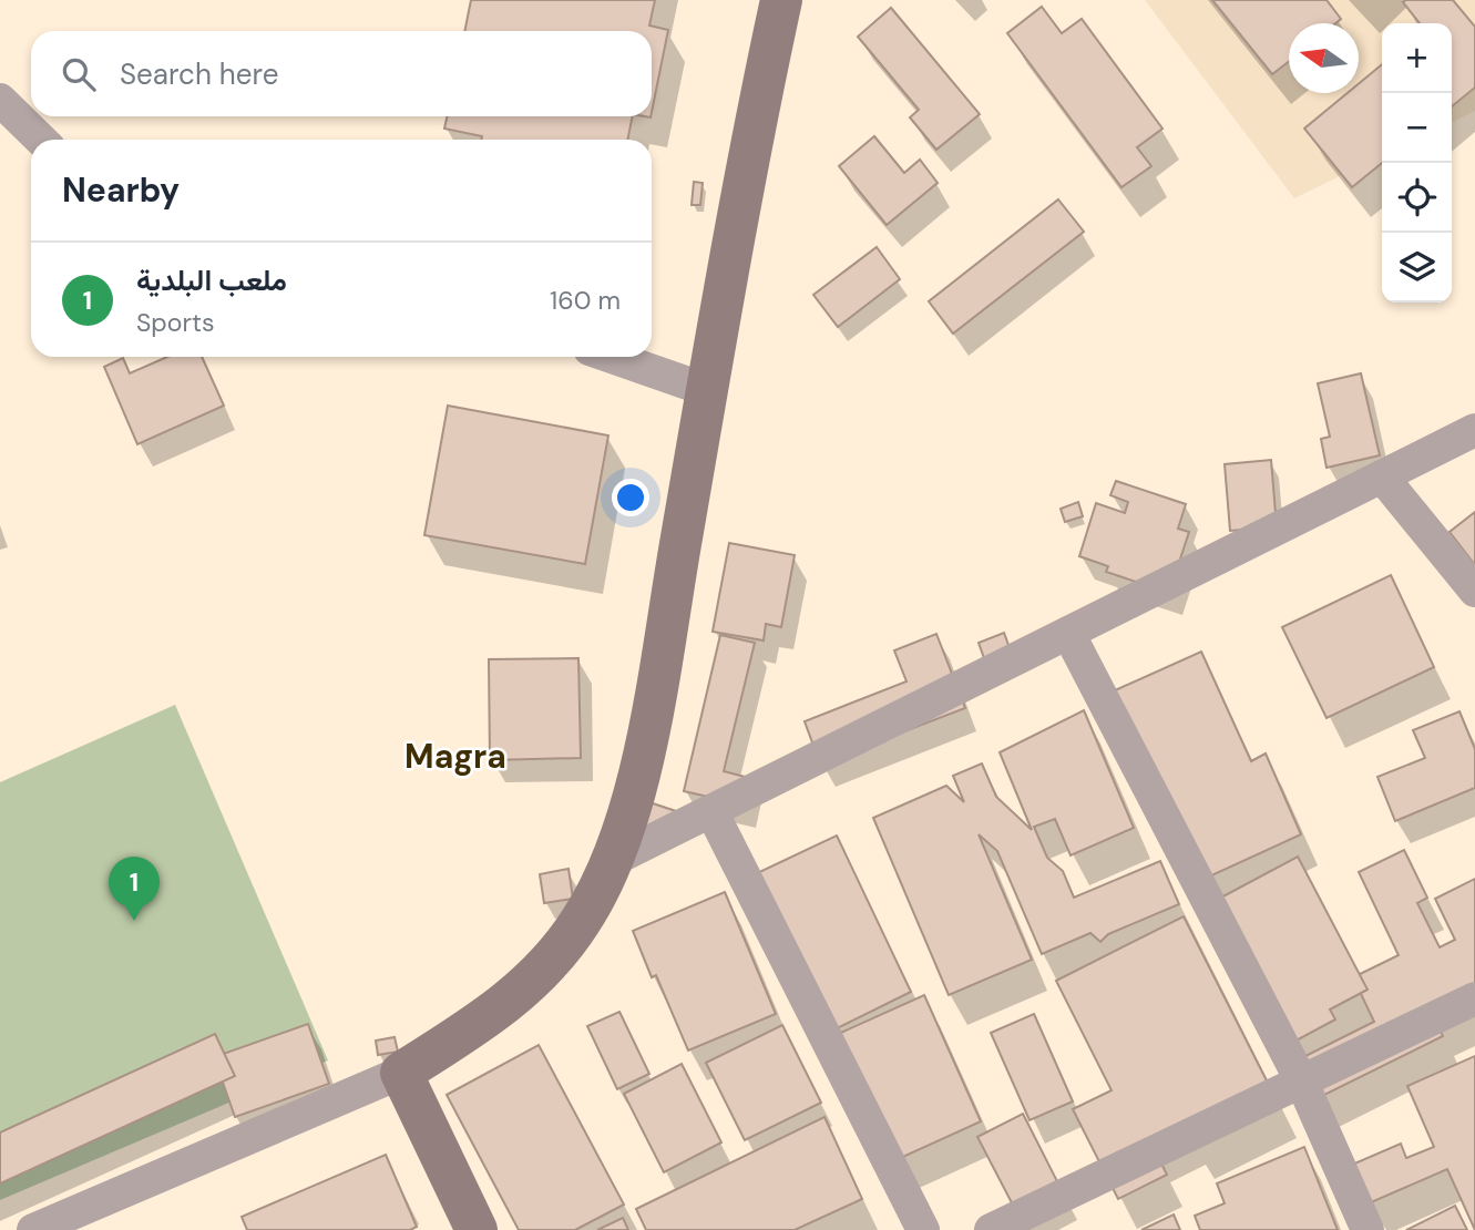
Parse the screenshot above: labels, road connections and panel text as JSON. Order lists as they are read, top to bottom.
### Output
{
  "districts": ["Magra"],
  "north": "left",
  "page": {
    "map_buttons": ["+", "−"],
    "search": "Search here",
    "heading": "Nearby",
    "list": [
      {
        "mark": "1",
        "name": "ملعب البلدية",
        "note": "Sports",
        "value": "160 m"
      }
    ],
    "pins": "1"
  }
}
